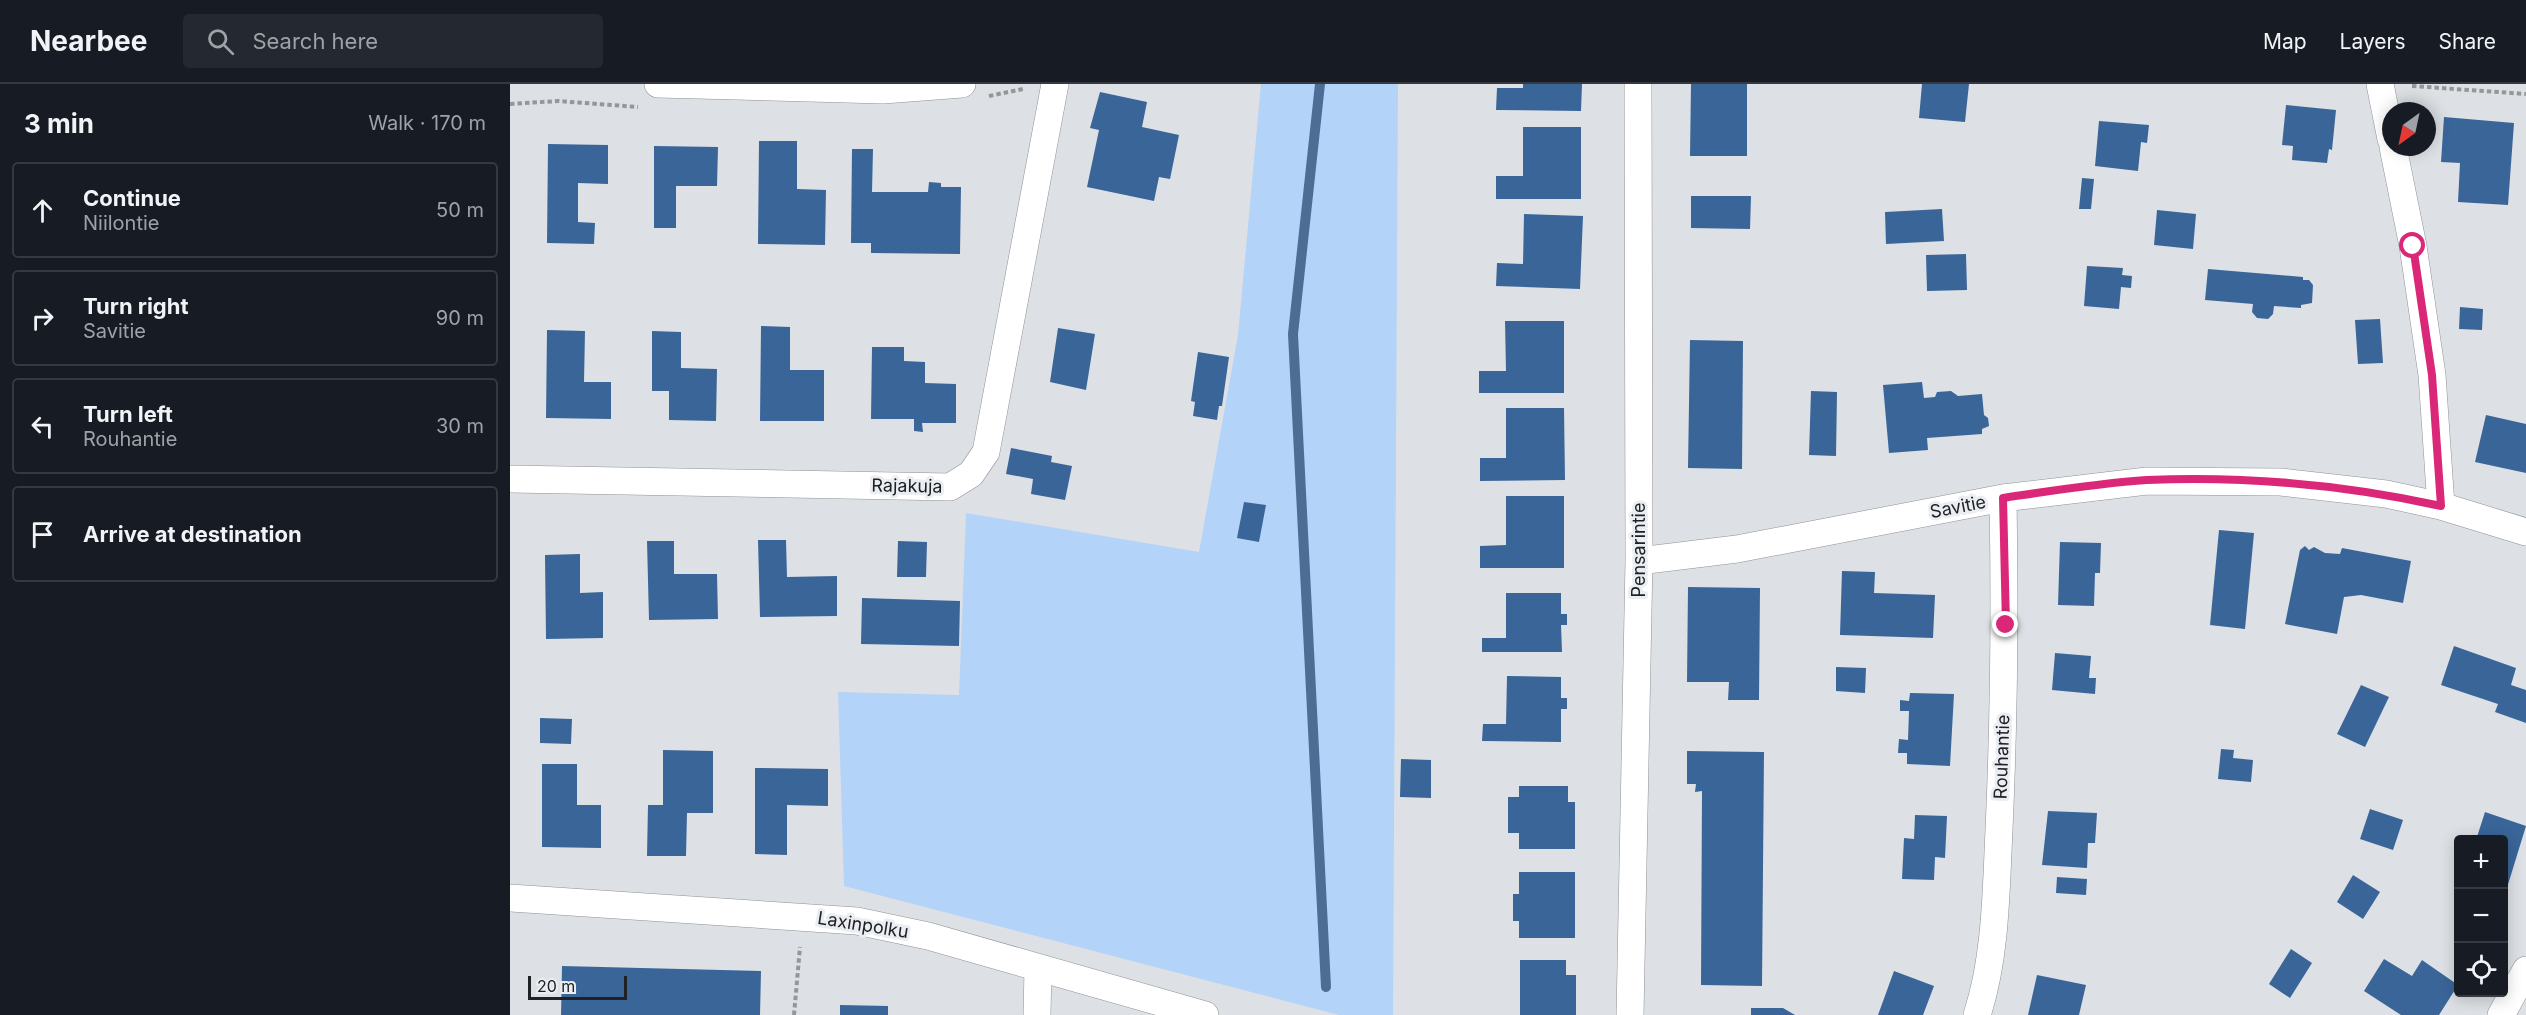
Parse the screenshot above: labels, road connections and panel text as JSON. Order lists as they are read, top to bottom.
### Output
{
  "streets": {
    "street": [
      "Rajakuja",
      "Savitie",
      "Pensarintie",
      "Rouhantie",
      "Laxinpolku"
    ]
  },
  "crossings": [
    ["Savitie", "Pensarintie"],
    ["Savitie", "Rouhantie"]
  ],
  "scale_bar": "20 m",
  "north": "bottom left",
  "page": {
    "header": "Nearbee",
    "search": "Search here",
    "nav": ["Map", "Layers", "Share"],
    "heading": ["3 min", "Walk · 170 m"],
    "list": [
      ["Continue", "Niilontie", "50 m"],
      ["Turn right", "Savitie", "90 m"],
      ["Turn left", "Rouhantie", "30 m"],
      "Arrive at destination"
    ],
    "map_buttons": ["+", "−"],
    "scale": "20 m"
  }
}
